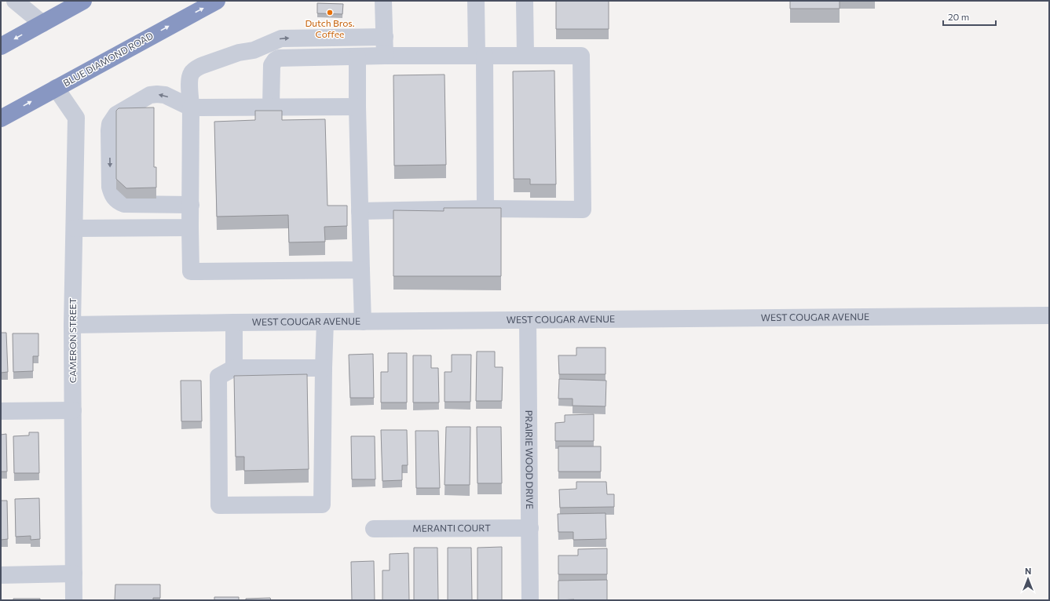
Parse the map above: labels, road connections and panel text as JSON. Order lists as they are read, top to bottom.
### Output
{
  "streets": {
    "highway": ["BLUE DIAMOND ROAD"],
    "street": [
      "WEST COUGAR AVENUE",
      "CAMERON STREET",
      "PRAIRIE WOOD DRIVE",
      "MERANTI COURT"
    ]
  },
  "crossings": [
    ["BLUE DIAMOND ROAD", "CAMERON STREET"],
    ["WEST COUGAR AVENUE", "CAMERON STREET"],
    ["WEST COUGAR AVENUE", "PRAIRIE WOOD DRIVE"],
    ["PRAIRIE WOOD DRIVE", "MERANTI COURT"]
  ],
  "places": ["Dutch Bros. Coffee"],
  "scale_bar": "20 m",
  "north": "top"
}
